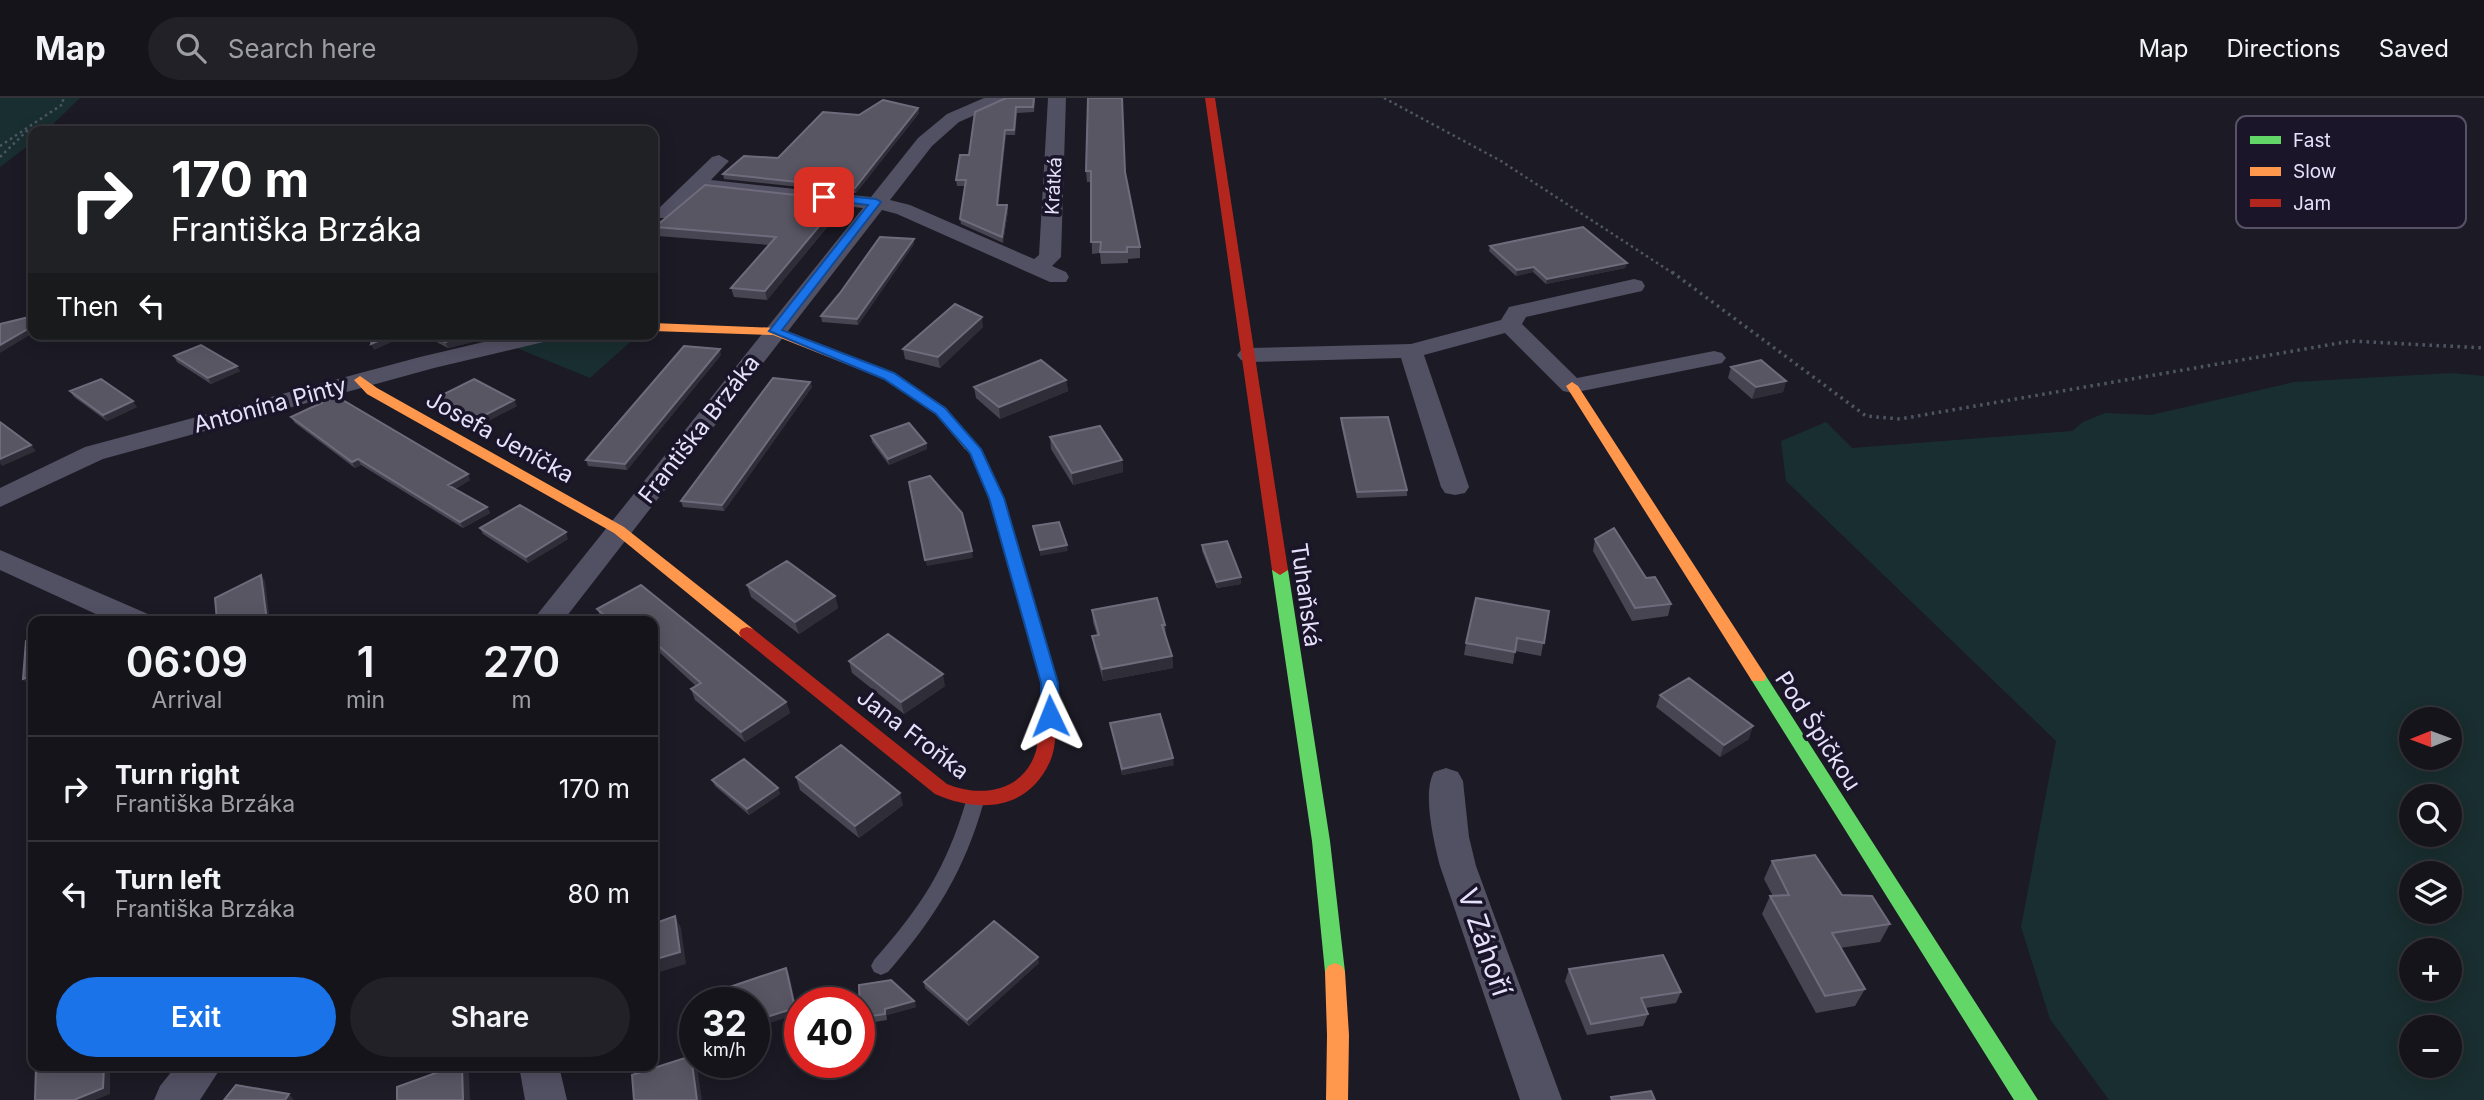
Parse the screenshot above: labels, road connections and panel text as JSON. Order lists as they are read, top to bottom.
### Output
{
  "streets": {
    "street": [
      "Krátká",
      "Antonína Pinty",
      "Františka Brzáka",
      "Josefa Jeníčka",
      "Tuhaňská",
      "Pod Špičkou",
      "Jana Froňka",
      "V Záhoří"
    ]
  },
  "crossings": [
    ["Antonína Pinty", "Josefa Jeníčka"],
    ["Františka Brzáka", "Josefa Jeníčka"],
    ["Františka Brzáka", "Jana Froňka"],
    ["Josefa Jeníčka", "Jana Froňka"]
  ],
  "legend": ["Fast", "Slow", "Jam"],
  "north": "left",
  "page": {
    "header": "Map",
    "search": "Search here",
    "nav": ["Map", "Directions", "Saved"],
    "turn": ["170 m", "Františka Brzáka"],
    "then": "Then",
    "eta": [
      "06:09",
      "Arrival",
      "1",
      "min",
      "270",
      "m"
    ],
    "map_buttons": ["+", "−"],
    "list": [
      {
        "name": "Turn right",
        "note": "Františka Brzáka",
        "value": "170 m"
      },
      {
        "name": "Turn left",
        "note": "Františka Brzáka",
        "value": "80 m"
      }
    ],
    "buttons": ["Exit", "Share"],
    "speed": "32 km/h",
    "limit": "40"
  }
}
